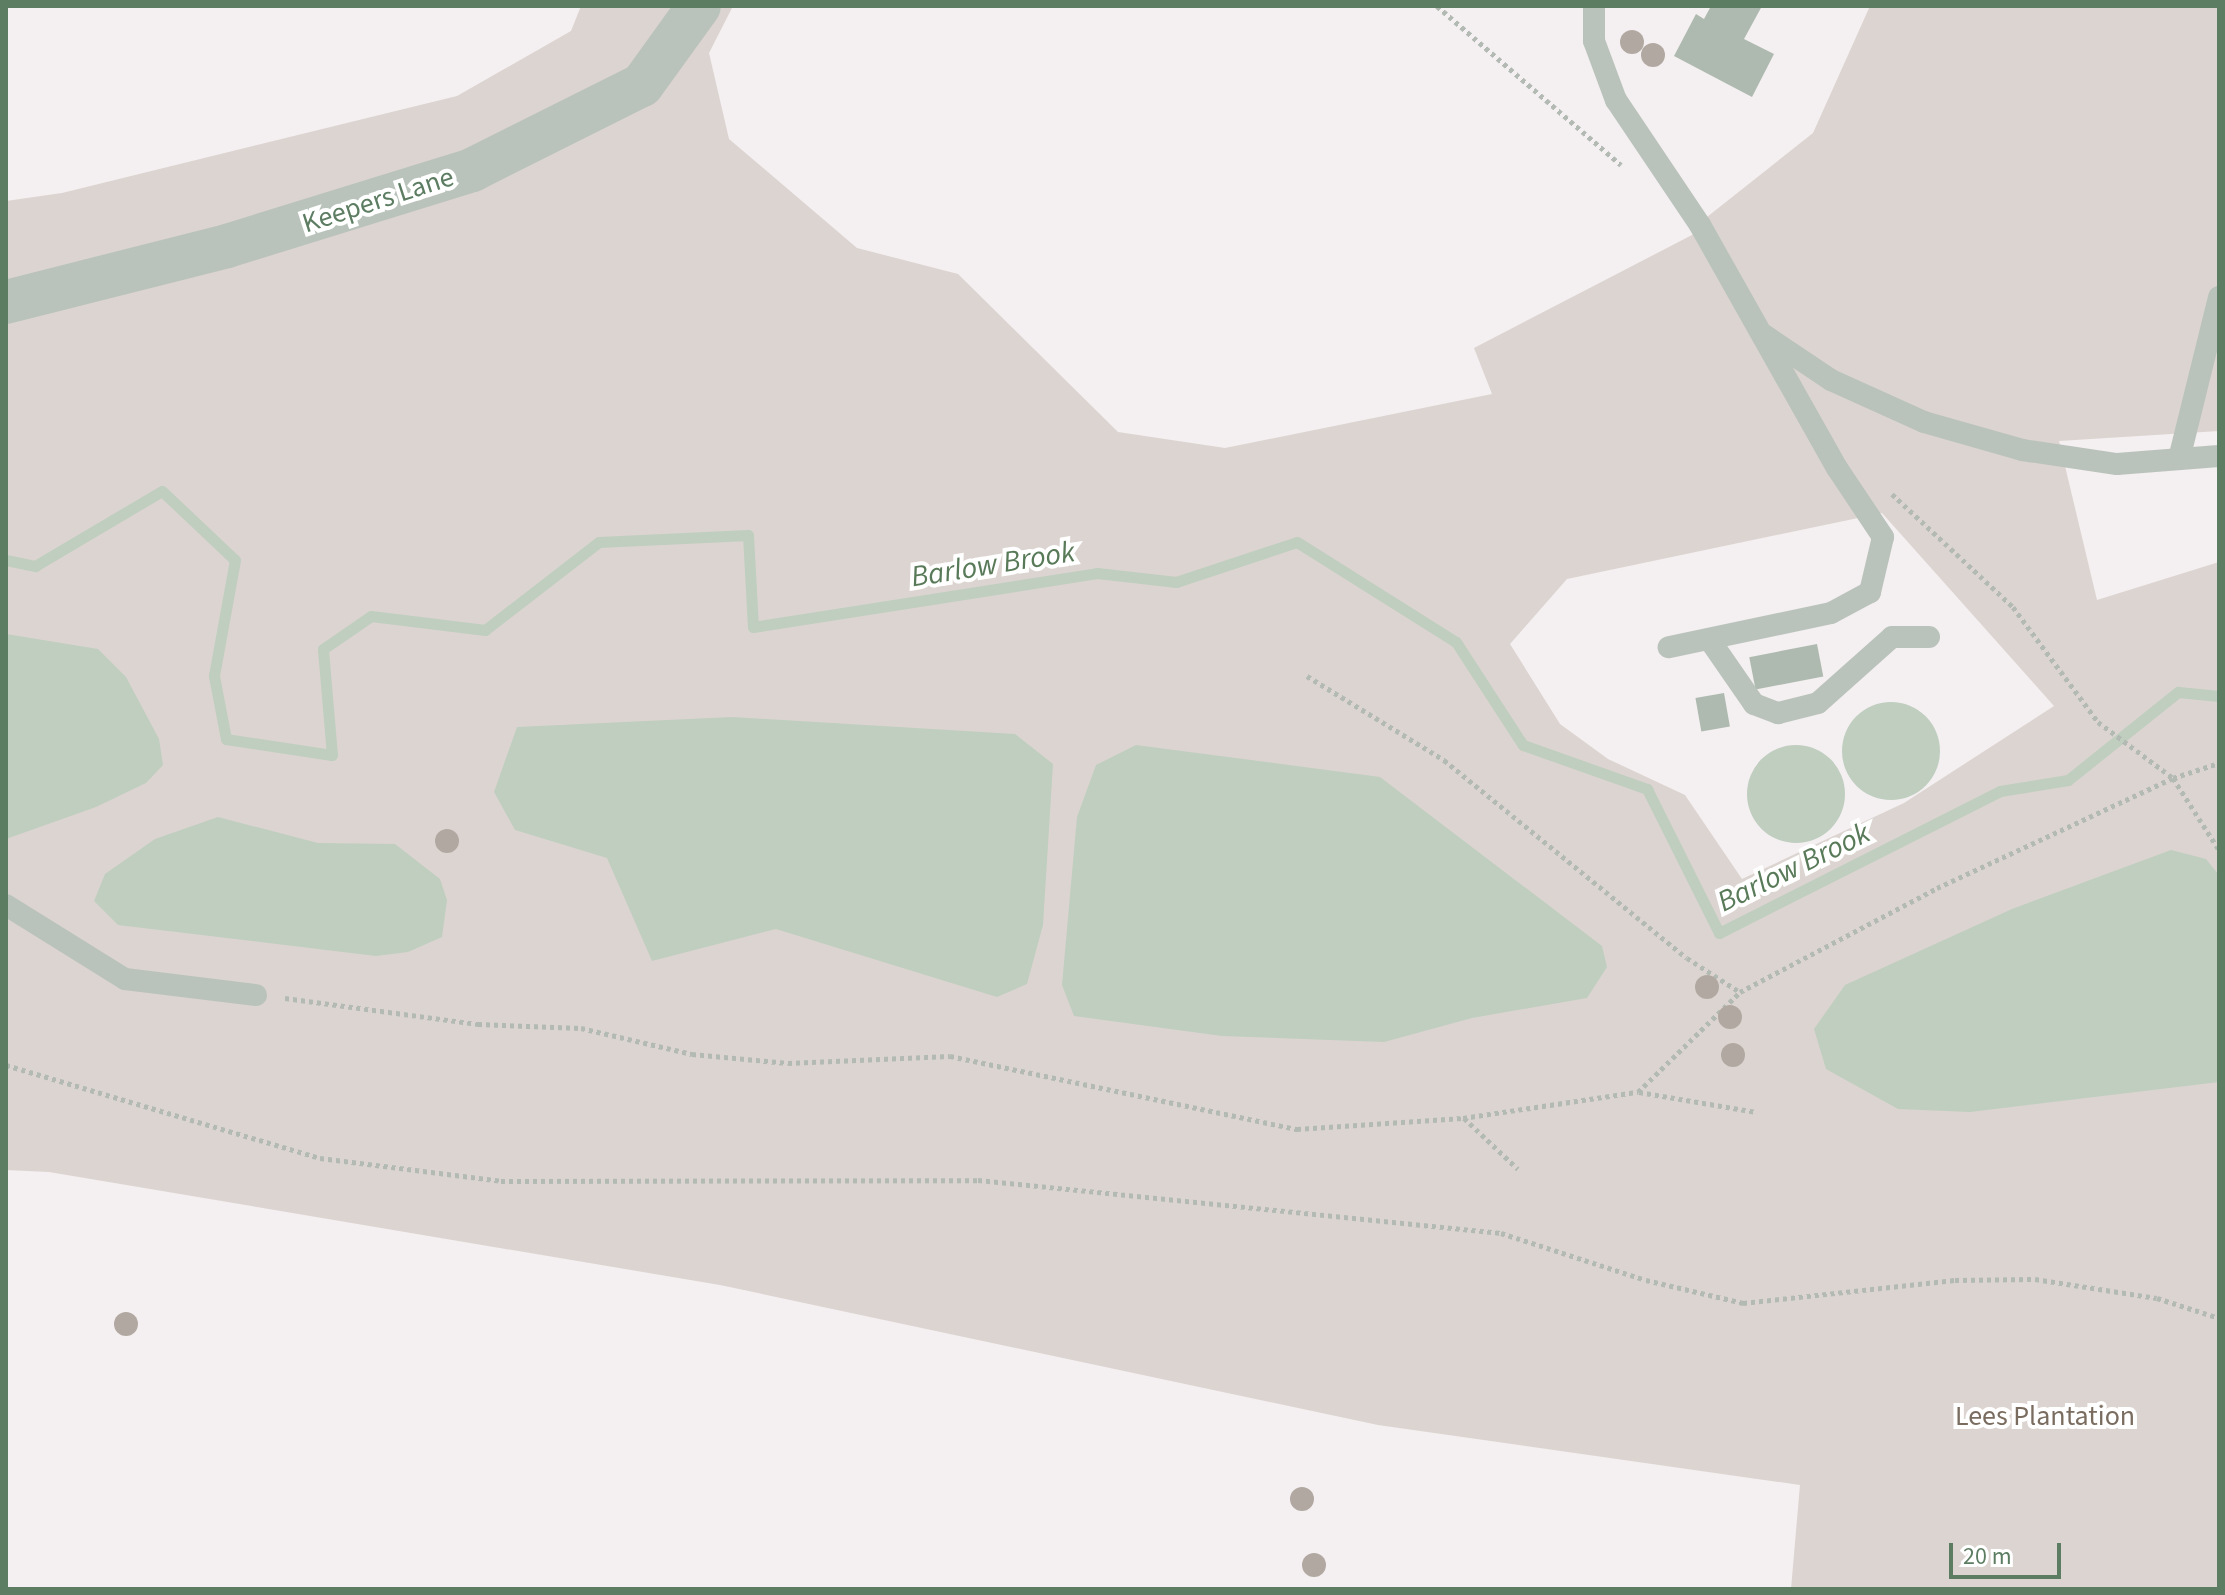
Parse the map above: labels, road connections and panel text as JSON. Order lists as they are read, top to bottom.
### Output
{
  "streets": {
    "street": ["Keepers Lane"]
  },
  "water": ["Barlow Brook"],
  "parks": ["Lees Plantation"],
  "scale_bar": "20 m"
}
